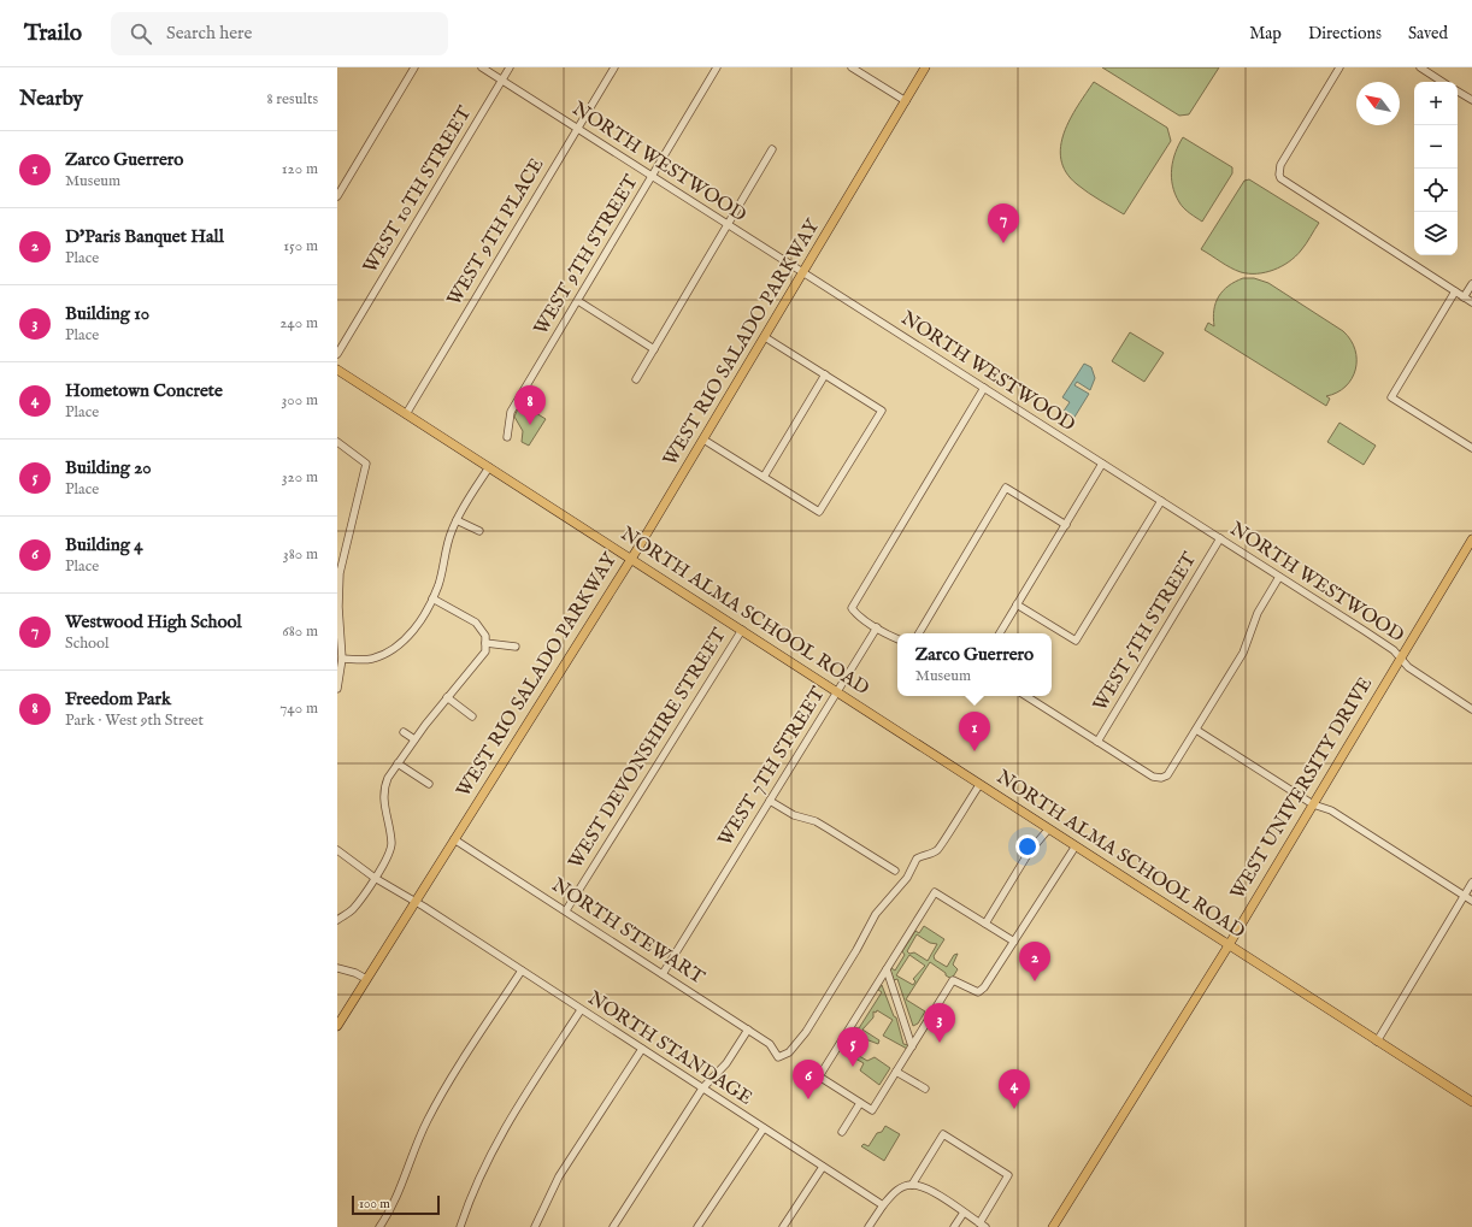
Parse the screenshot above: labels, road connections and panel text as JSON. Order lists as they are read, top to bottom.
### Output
{
  "streets": {
    "main road": ["WEST RIO SALADO PARKWAY", "NORTH ALMA SCHOOL ROAD", "WEST UNIVERSITY DRIVE"],
    "street": [
      "NORTH WESTWOOD",
      "WEST 10TH STREET",
      "WEST 9TH PLACE",
      "WEST 9TH STREET",
      "WEST 5TH STREET",
      "WEST DEVONSHIRE STREET",
      "WEST 7TH STREET",
      "NORTH STEWART",
      "NORTH STANDAGE"
    ]
  },
  "crossings": [
    ["NORTH WESTWOOD", "WEST 10TH STREET"],
    ["NORTH WESTWOOD", "WEST 9TH PLACE"],
    ["NORTH WESTWOOD", "WEST 9TH STREET"],
    ["NORTH WESTWOOD", "WEST RIO SALADO PARKWAY"],
    ["NORTH WESTWOOD", "WEST 5TH STREET"],
    ["NORTH WESTWOOD", "WEST UNIVERSITY DRIVE"],
    ["WEST 9TH PLACE", "NORTH ALMA SCHOOL ROAD"],
    ["WEST RIO SALADO PARKWAY", "NORTH ALMA SCHOOL ROAD"],
    ["WEST RIO SALADO PARKWAY", "NORTH STEWART"],
    ["WEST RIO SALADO PARKWAY", "NORTH STANDAGE"],
    ["NORTH ALMA SCHOOL ROAD", "WEST DEVONSHIRE STREET"],
    ["NORTH ALMA SCHOOL ROAD", "WEST 7TH STREET"],
    ["NORTH ALMA SCHOOL ROAD", "WEST UNIVERSITY DRIVE"],
    ["NORTH ALMA SCHOOL ROAD", "NORTH STEWART"],
    ["WEST DEVONSHIRE STREET", "NORTH STEWART"],
    ["WEST 7TH STREET", "NORTH STEWART"]
  ],
  "scale_bar": "100 m",
  "north": "top left",
  "page": {
    "header": "Trailo",
    "search": "Search here",
    "nav": ["Map", "Directions", "Saved"],
    "heading": ["Nearby", "8 results"],
    "map_buttons": ["+", "−"],
    "list": [
      {
        "mark": "1",
        "name": "Zarco Guerrero",
        "note": "Museum",
        "value": "120 m"
      },
      {
        "mark": "2",
        "name": "D'Paris Banquet Hall",
        "note": "Place",
        "value": "150 m"
      },
      {
        "mark": "3",
        "name": "Building 10",
        "note": "Place",
        "value": "240 m"
      },
      {
        "mark": "4",
        "name": "Hometown Concrete",
        "note": "Place",
        "value": "300 m"
      },
      {
        "mark": "5",
        "name": "Building 20",
        "note": "Place",
        "value": "320 m"
      },
      {
        "mark": "6",
        "name": "Building 4",
        "note": "Place",
        "value": "380 m"
      },
      {
        "mark": "7",
        "name": "Westwood High School",
        "note": "School",
        "value": "680 m"
      },
      {
        "mark": "8",
        "name": "Freedom Park",
        "note": "Park · West 9th Street",
        "value": "740 m"
      }
    ],
    "pins": [
      "7",
      "8",
      "1",
      "2",
      "3",
      "5",
      "6",
      "4"
    ],
    "popup": ["Zarco Guerrero", "Museum"],
    "scale": "100 m"
  }
}
